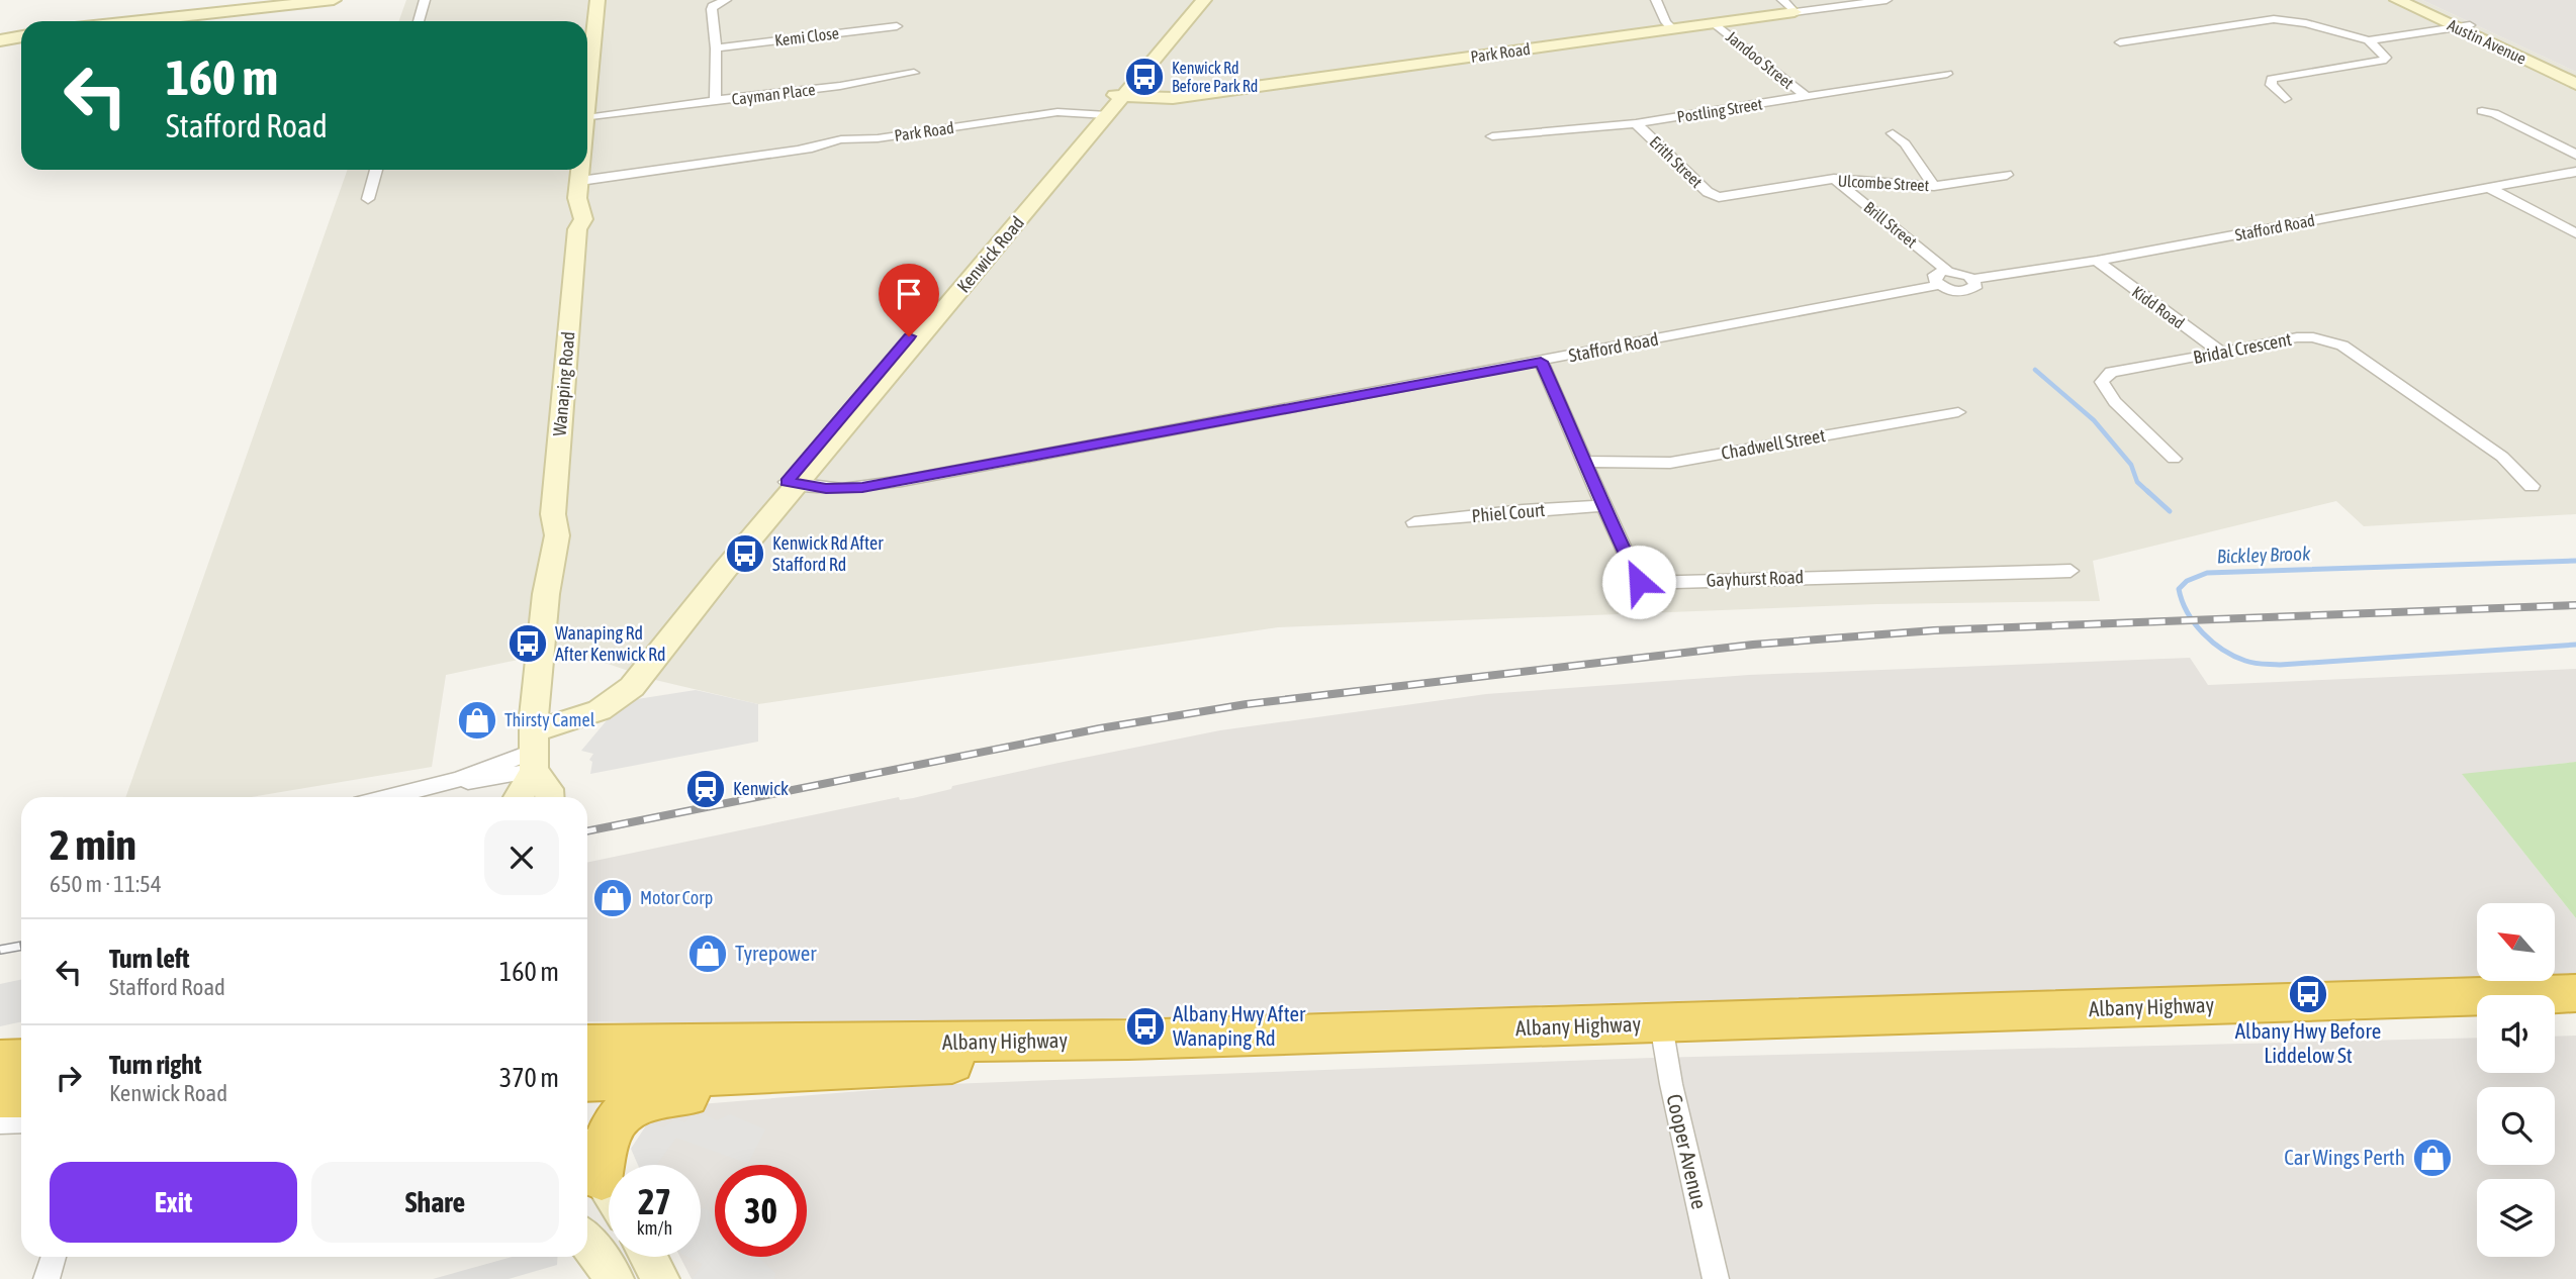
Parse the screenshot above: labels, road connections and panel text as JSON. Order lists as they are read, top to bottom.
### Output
{
  "streets": {
    "highway": ["Albany Highway"],
    "main road": [
      "Austin Avenue",
      "Park Road",
      "Kenwick Road",
      "Wanaping Road"
    ],
    "street": [
      "Kemi Close",
      "Jandoo Street",
      "Cayman Place",
      "Postling Street",
      "Erith Street",
      "Ulcombe Street",
      "Brill Street",
      "Stafford Road",
      "Kidd Road",
      "Bridal Crescent",
      "Chadwell Street",
      "Phiel Court",
      "Gayhurst Road",
      "Cooper Avenue"
    ]
  },
  "crossings": [
    ["Park Road", "Jandoo Street"],
    ["Park Road", "Kenwick Road"],
    ["Park Road", "Wanaping Road"],
    ["Jandoo Street", "Postling Street"],
    ["Cayman Place", "Wanaping Road"],
    ["Postling Street", "Erith Street"],
    ["Erith Street", "Ulcombe Street"],
    ["Ulcombe Street", "Brill Street"],
    ["Brill Street", "Stafford Road"],
    ["Stafford Road", "Kenwick Road"],
    ["Stafford Road", "Kidd Road"],
    ["Stafford Road", "Gayhurst Road"],
    ["Kenwick Road", "Wanaping Road"],
    ["Kidd Road", "Bridal Crescent"],
    ["Chadwell Street", "Gayhurst Road"],
    ["Phiel Court", "Gayhurst Road"],
    ["Albany Highway", "Cooper Avenue"]
  ],
  "water": ["Bickley Brook"],
  "places": {
    "bus stop": [
      "Kenwick Rd Before Park Rd",
      "Kenwick Rd After Stafford Rd",
      "Wanaping Rd After Kenwick Rd",
      "Albany Hwy Before Liddelow St",
      "Albany Hwy After Wanaping Rd"
    ],
    "shop": [
      "Thirsty Camel",
      "Motor Corp",
      "Tyrepower",
      "Car Wings Perth"
    ],
    "station": ["Kenwick"]
  },
  "north": "top left",
  "page": {
    "turn": ["160 m", "Stafford Road"],
    "heading": ["2 min", "650 m · 11:54"],
    "list": [
      {
        "name": "Turn left",
        "note": "Stafford Road",
        "value": "160 m"
      },
      {
        "name": "Turn right",
        "note": "Kenwick Road",
        "value": "370 m"
      }
    ],
    "buttons": ["Exit", "Share"],
    "speed": "27 km/h",
    "limit": "30"
  }
}
